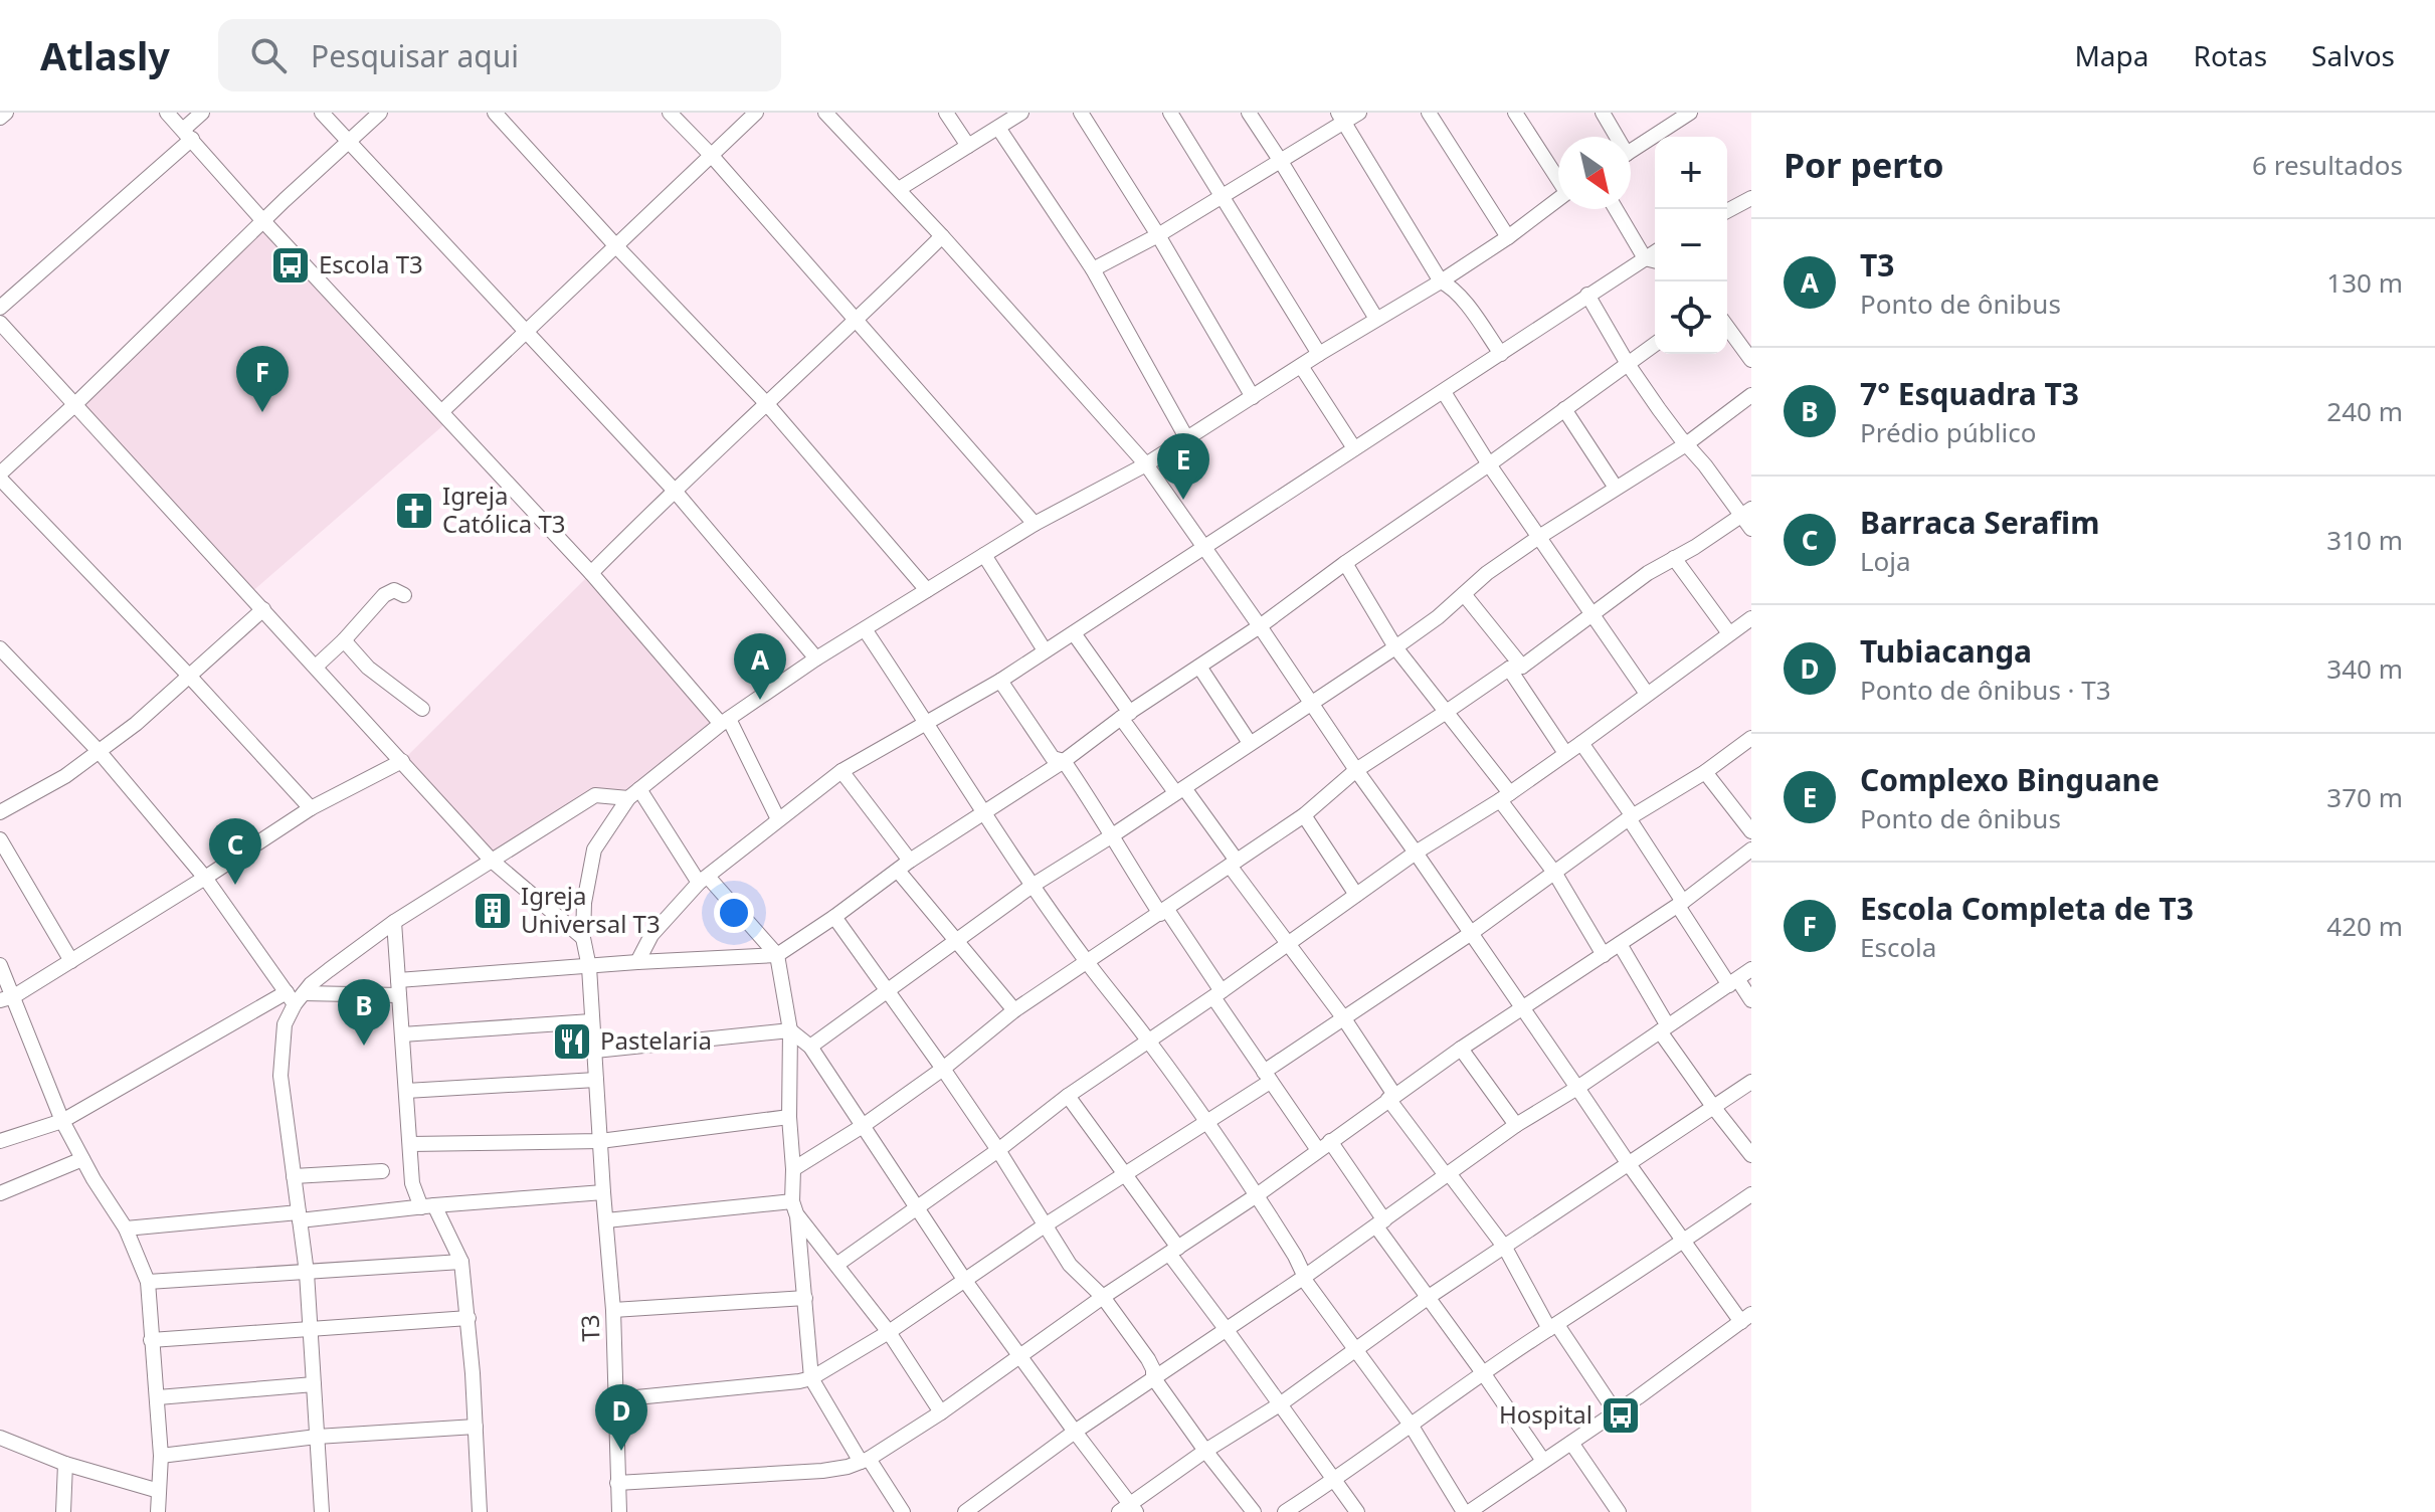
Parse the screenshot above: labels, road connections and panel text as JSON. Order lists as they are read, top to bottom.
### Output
{
  "streets": {
    "street": ["T3"]
  },
  "places": {
    "bus stop": ["Escola T3", "Hospital"],
    "church": ["Igreja Católica T3"],
    "building": ["Igreja Universal T3"],
    "restaurant": ["Pastelaria"]
  },
  "north": "bottom right",
  "page": {
    "header": "Atlasly",
    "search": "Pesquisar aqui",
    "nav": ["Mapa", "Rotas", "Salvos"],
    "heading": ["Por perto", "6 resultados"],
    "map_buttons": ["+", "−"],
    "list": [
      {
        "mark": "A",
        "name": "T3",
        "note": "Ponto de ônibus",
        "value": "130 m"
      },
      {
        "mark": "B",
        "name": "7° Esquadra T3",
        "note": "Prédio público",
        "value": "240 m"
      },
      {
        "mark": "C",
        "name": "Barraca Serafim",
        "note": "Loja",
        "value": "310 m"
      },
      {
        "mark": "D",
        "name": "Tubiacanga",
        "note": "Ponto de ônibus · T3",
        "value": "340 m"
      },
      {
        "mark": "E",
        "name": "Complexo Binguane",
        "note": "Ponto de ônibus",
        "value": "370 m"
      },
      {
        "mark": "F",
        "name": "Escola Completa de T3",
        "note": "Escola",
        "value": "420 m"
      }
    ],
    "pins": [
      "F",
      "E",
      "A",
      "C",
      "B",
      "D"
    ]
  }
}
